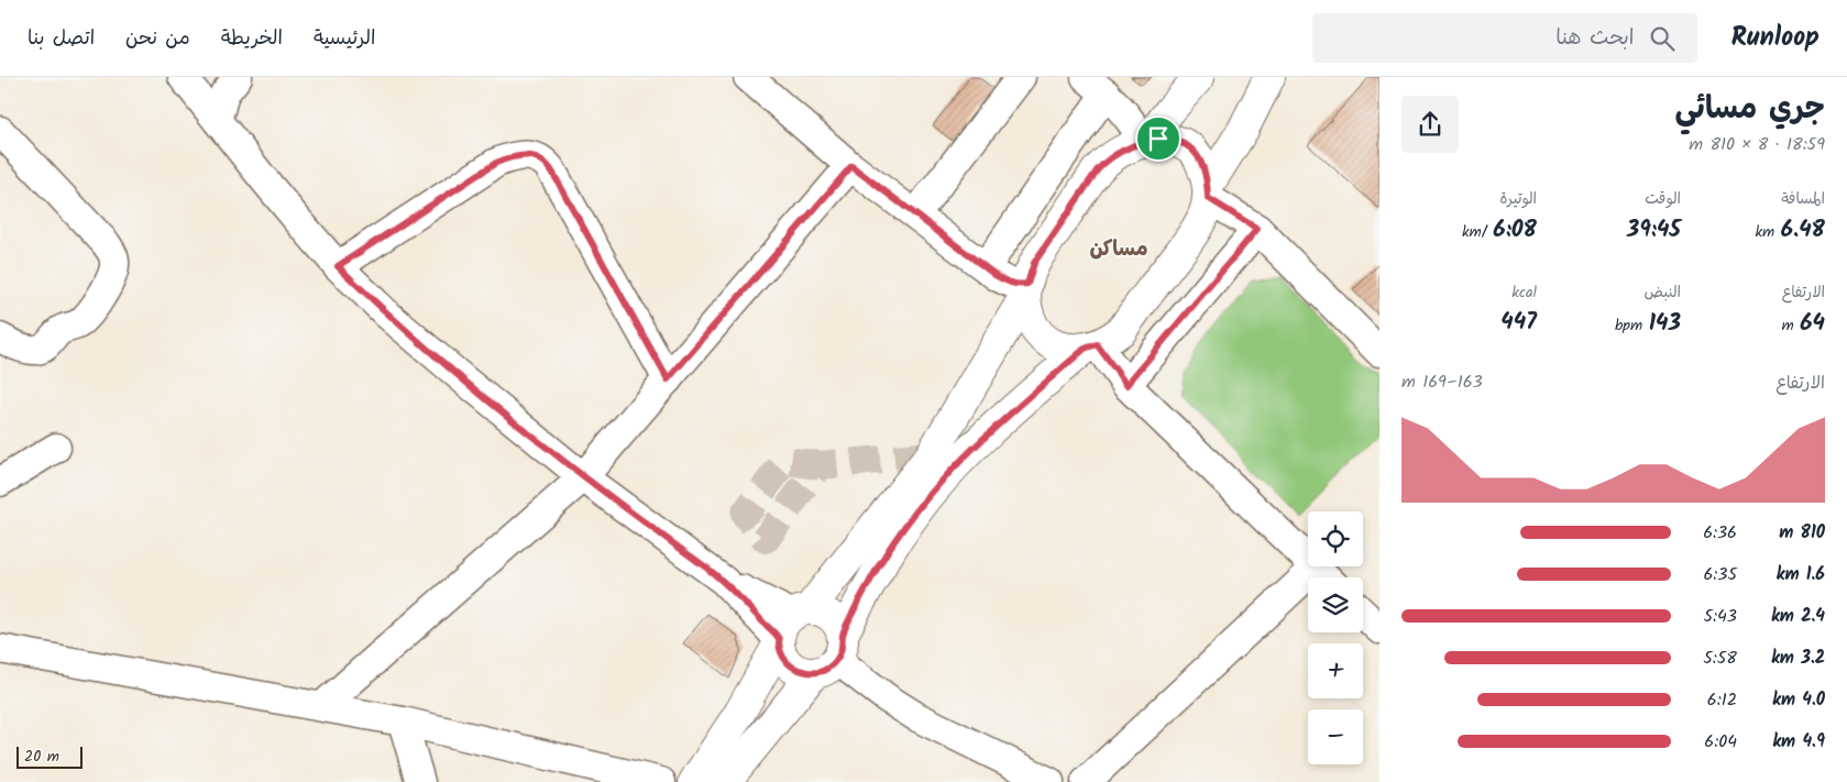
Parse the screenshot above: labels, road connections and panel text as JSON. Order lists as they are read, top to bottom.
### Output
{
  "districts": ["مساكن"],
  "scale_bar": "20 m",
  "page": {
    "header": "Runloop",
    "search": "ابحث هنا",
    "nav": [
      "الرئيسية",
      "الخريطة",
      "من نحن",
      "اتصل بنا"
    ],
    "heading": ["جري مسائي", "18:59 · 8 × 810 m"],
    "stats": [
      ["المسافة", "6.48 km"],
      ["الوقت", "39:45"],
      ["الوتيرة", "6:08 /km"],
      ["الارتفاع", "64 m"],
      ["النبض", "143 bpm"],
      ["kcal", "447"]
    ],
    "chart": ["الارتفاع", "163–169 m"],
    "list": [
      {
        "name": "810 m",
        "note": "6:36"
      },
      {
        "name": "1.6 km",
        "note": "6:35"
      },
      {
        "name": "2.4 km",
        "note": "5:43"
      },
      {
        "name": "3.2 km",
        "note": "5:58"
      },
      {
        "name": "4.0 km",
        "note": "6:12"
      },
      {
        "name": "4.9 km",
        "note": "6:04"
      }
    ],
    "map_buttons": ["+", "−"],
    "scale": "20 m"
  }
}
